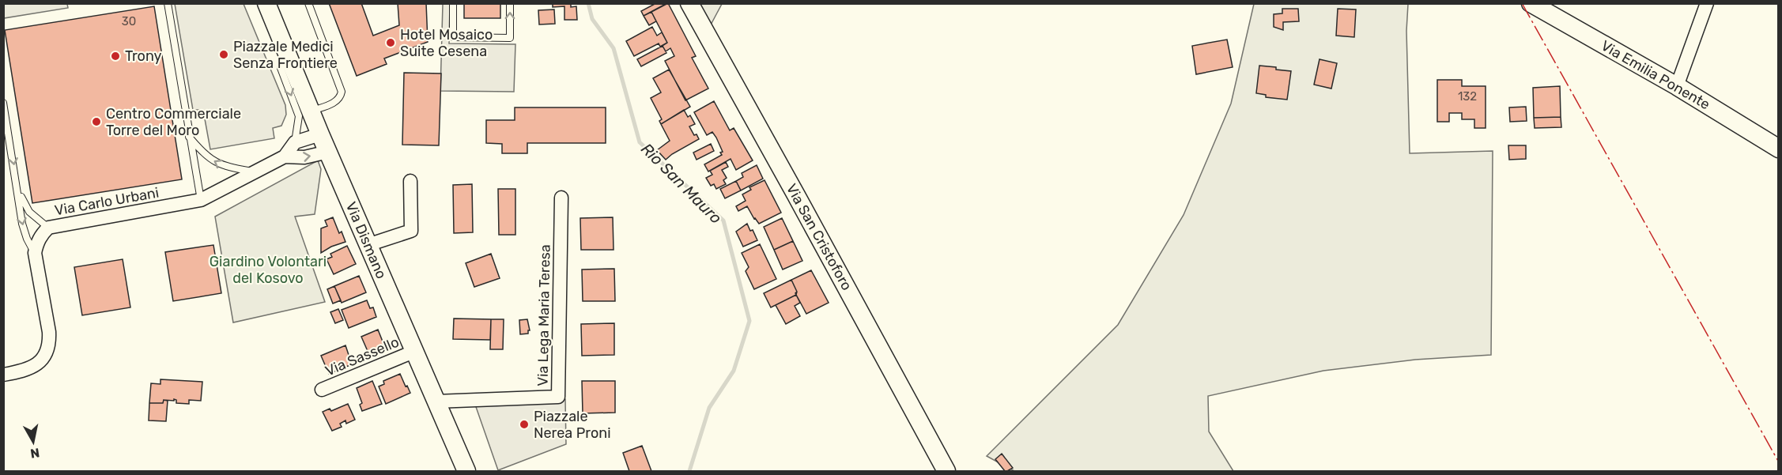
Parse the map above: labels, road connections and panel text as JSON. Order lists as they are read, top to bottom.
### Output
{
  "streets": {
    "main road": ["Via Emilia Ponente", "Via San Cristoforo", "Via Dismano"],
    "street": ["Via Carlo Urbani", "Via Lega Maria Teresa", "Via Sassello"]
  },
  "crossings": [
    ["Via Carlo Urbani", "Via Dismano"],
    ["Via Dismano", "Via Lega Maria Teresa"],
    ["Via Dismano", "Via Sassello"]
  ],
  "water": ["Rio San Mauro"],
  "parks": ["Giardino Volontari del Kosovo"],
  "places": [
    "Hotel Mosaico Suite Cesena",
    "Piazzale Medici Senza Frontiere",
    "Trony",
    "Centro Commerciale Torre del Moro",
    "Piazzale Nerea Proni"
  ],
  "house_numbers": ["30", "132"],
  "north": "bottom"
}
